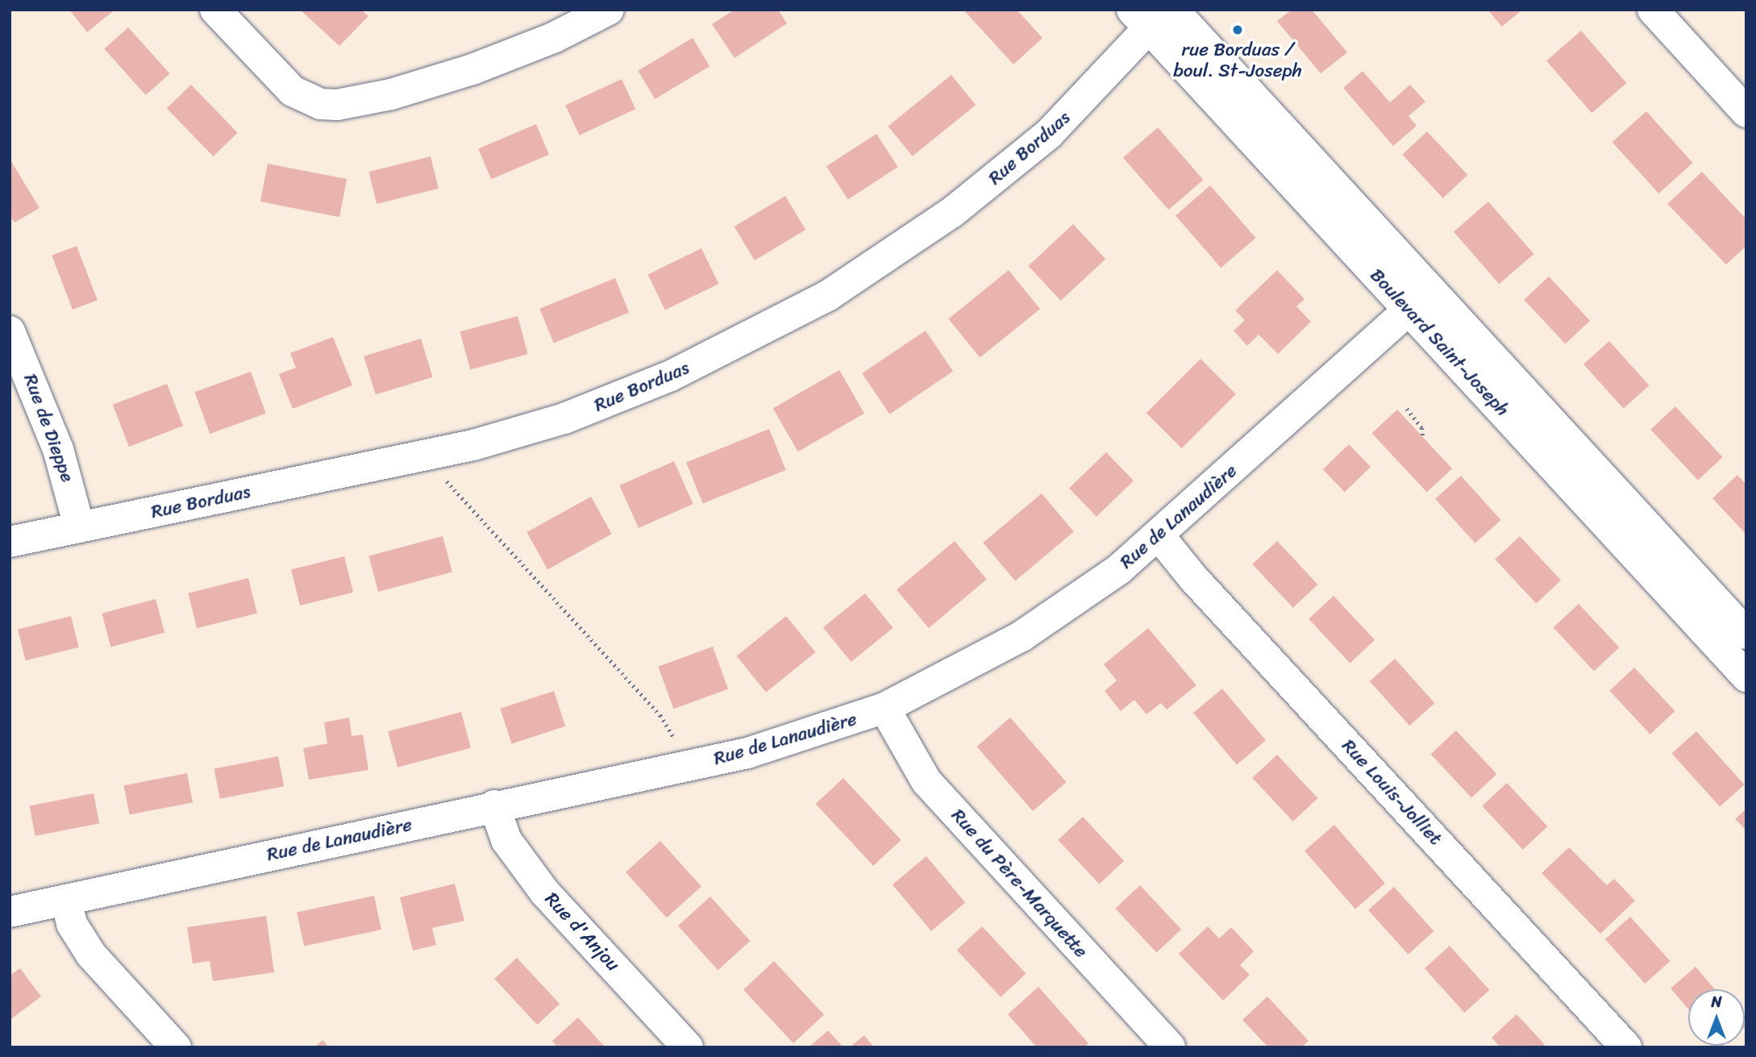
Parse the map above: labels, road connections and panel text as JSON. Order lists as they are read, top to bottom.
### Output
{
  "streets": {
    "street": [
      "Rue Borduas",
      "Boulevard Saint-Joseph",
      "Rue de Dieppe",
      "Rue de Lanaudière",
      "Rue Louis-Jolliet",
      "Rue du Père-Marquette",
      "Rue d'Anjou"
    ]
  },
  "crossings": [
    ["Rue Borduas", "Boulevard Saint-Joseph"],
    ["Rue Borduas", "Rue de Dieppe"],
    ["Boulevard Saint-Joseph", "Rue de Lanaudière"],
    ["Rue de Lanaudière", "Rue Louis-Jolliet"],
    ["Rue de Lanaudière", "Rue du Père-Marquette"],
    ["Rue de Lanaudière", "Rue d'Anjou"]
  ],
  "places": ["rue Borduas / boul. St-Joseph"],
  "north": "top"
}
